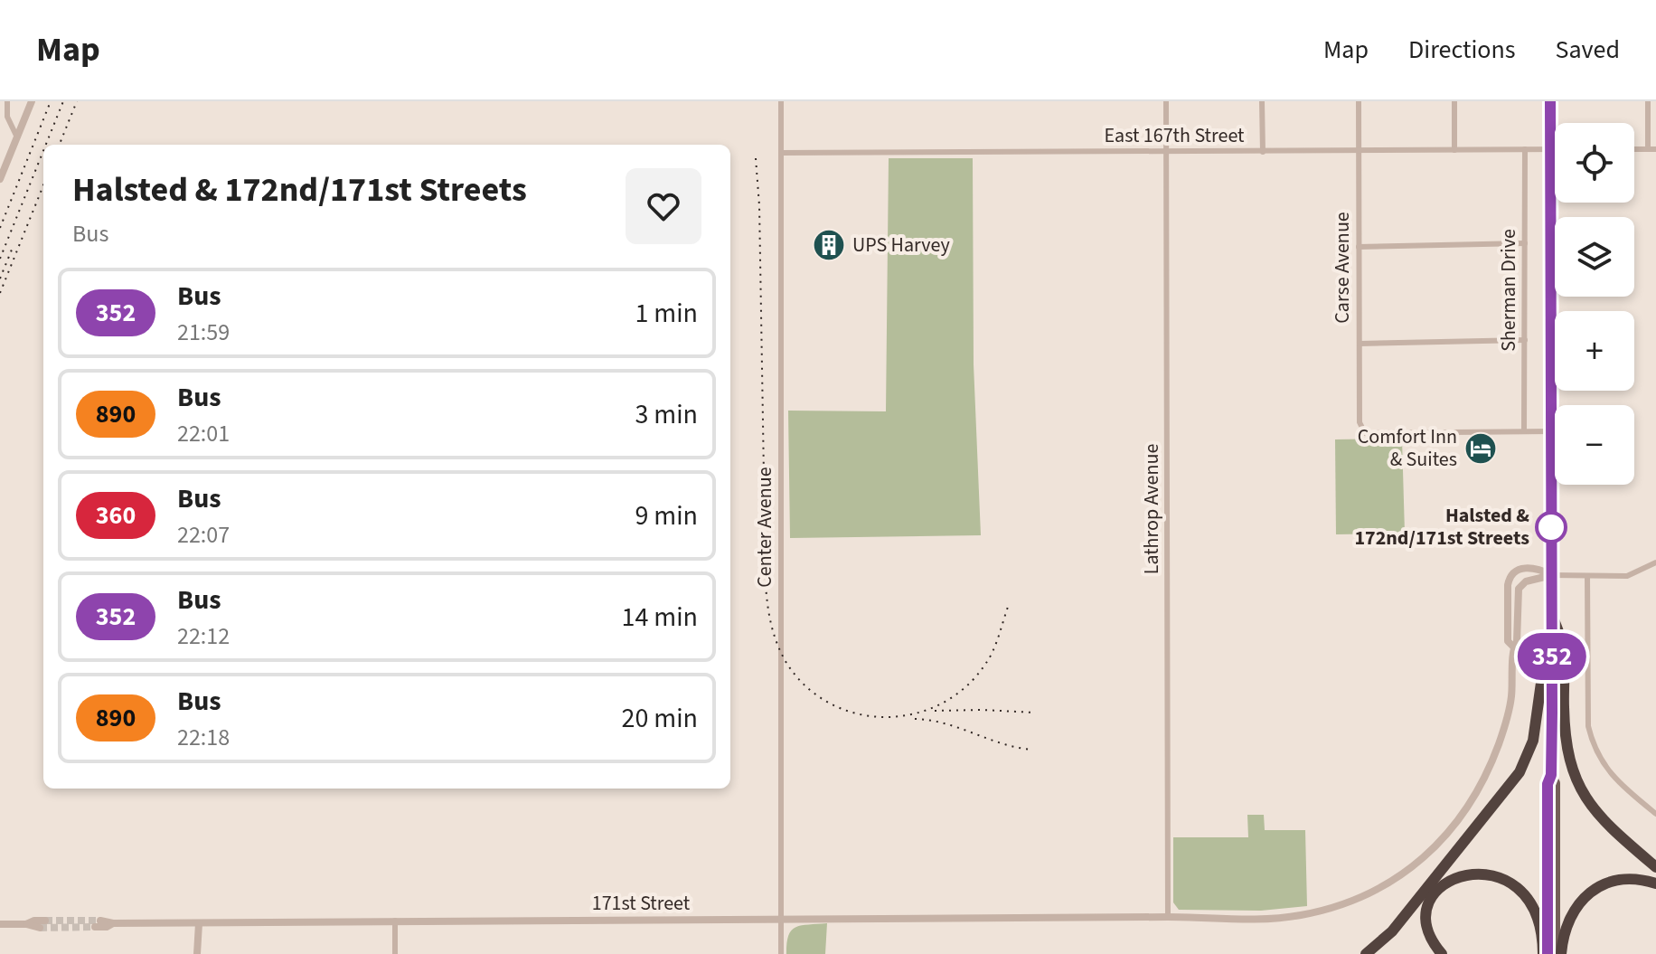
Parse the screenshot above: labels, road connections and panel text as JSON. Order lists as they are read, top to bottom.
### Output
{
  "streets": {
    "street": [
      "East 167th Street",
      "Carse Avenue",
      "Sherman Drive",
      "Lathrop Avenue",
      "Center Avenue",
      "171st Street"
    ]
  },
  "crossings": [
    ["East 167th Street", "Carse Avenue"],
    ["East 167th Street", "Sherman Drive"],
    ["East 167th Street", "Lathrop Avenue"],
    ["East 167th Street", "Center Avenue"],
    ["Carse Avenue", "Sherman Drive"],
    ["Lathrop Avenue", "171st Street"],
    ["Center Avenue", "171st Street"]
  ],
  "places": {
    "building": ["UPS Harvey"],
    "hotel": ["Comfort Inn & Suites"],
    "other": ["Halsted & 172nd/171st Streets"]
  },
  "lines": ["bus line 352"],
  "page": {
    "header": "Map",
    "nav": ["Map", "Directions", "Saved"],
    "on_map": "352",
    "map_buttons": ["+", "−"],
    "heading": ["Halsted & 172nd/171st Streets", "Bus"],
    "list": [
      {
        "mark": "352",
        "name": "Bus",
        "note": "21:59",
        "value": "1 min"
      },
      {
        "mark": "890",
        "name": "Bus",
        "note": "22:01",
        "value": "3 min"
      },
      {
        "mark": "360",
        "name": "Bus",
        "note": "22:07",
        "value": "9 min"
      },
      {
        "mark": "352",
        "name": "Bus",
        "note": "22:12",
        "value": "14 min"
      },
      {
        "mark": "890",
        "name": "Bus",
        "note": "22:18",
        "value": "20 min"
      }
    ]
  }
}
